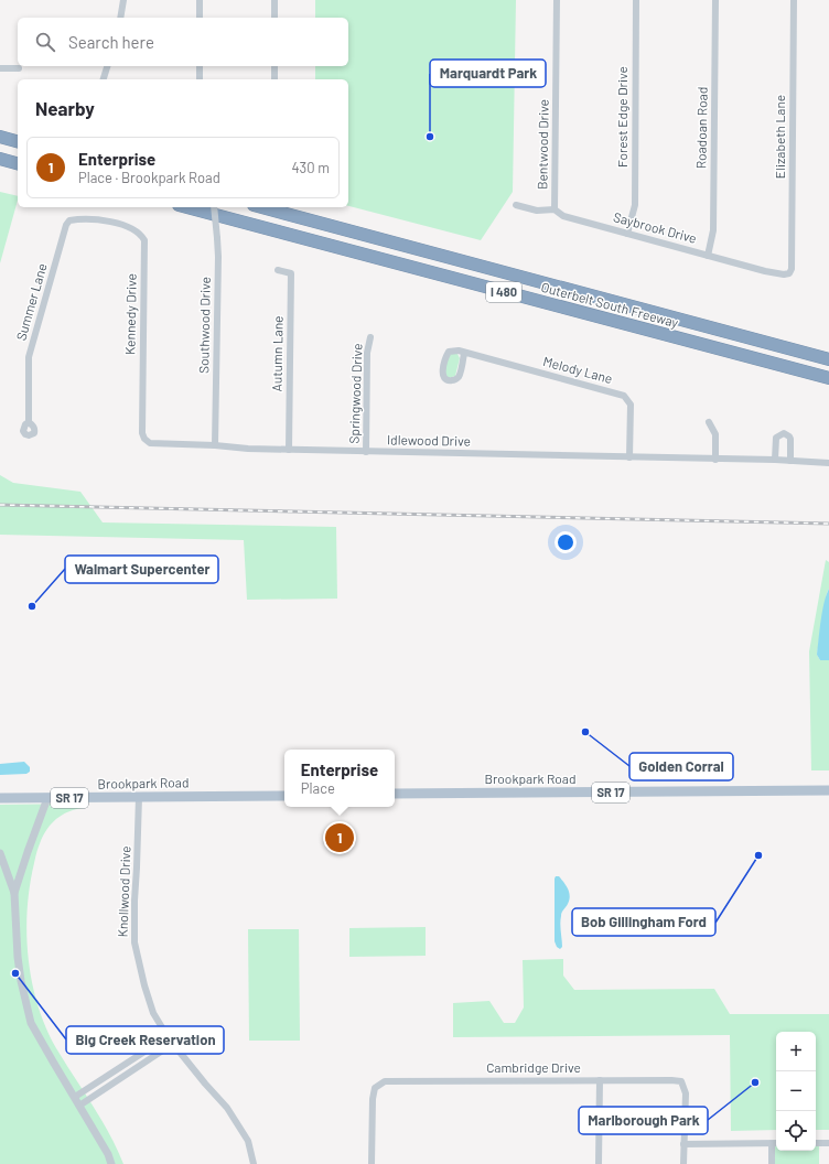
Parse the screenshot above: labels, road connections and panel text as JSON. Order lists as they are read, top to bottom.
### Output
{
  "streets": {
    "highway": ["I 480", "Outerbelt South Freeway"],
    "main road": ["Brookpark Road", "SR 17"],
    "street": [
      "Forest Edge Drive",
      "Roadoan Road",
      "Elizabeth Lane",
      "Bentwood Drive",
      "Saybrook Drive",
      "Summer Lane",
      "Kennedy Drive",
      "Southwood Drive",
      "Autumn Lane",
      "Melody Lane",
      "Springwood Drive",
      "Idlewood Drive",
      "Knollwood Drive",
      "Cambridge Drive"
    ]
  },
  "crossings": [
    ["Forest Edge Drive", "Saybrook Drive"],
    ["Roadoan Road", "Saybrook Drive"],
    ["Elizabeth Lane", "Saybrook Drive"],
    ["Bentwood Drive", "Saybrook Drive"],
    ["Summer Lane", "Kennedy Drive"],
    ["Kennedy Drive", "Idlewood Drive"],
    ["Southwood Drive", "Idlewood Drive"],
    ["Autumn Lane", "Idlewood Drive"],
    ["Melody Lane", "Idlewood Drive"],
    ["Springwood Drive", "Idlewood Drive"],
    ["Brookpark Road", "Knollwood Drive"]
  ],
  "places": [
    "Marquardt Park",
    "Walmart Supercenter",
    "Golden Corral",
    "Bob Gillingham Ford",
    "Big Creek Reservation",
    "Marlborough Park"
  ],
  "page": {
    "search": "Search here",
    "heading": "Nearby",
    "list": [
      {
        "mark": "1",
        "name": "Enterprise",
        "note": "Place · Brookpark Road",
        "value": "430 m"
      }
    ],
    "popup": ["Enterprise", "Place"],
    "pins": "1",
    "map_buttons": ["+", "−"]
  }
}
